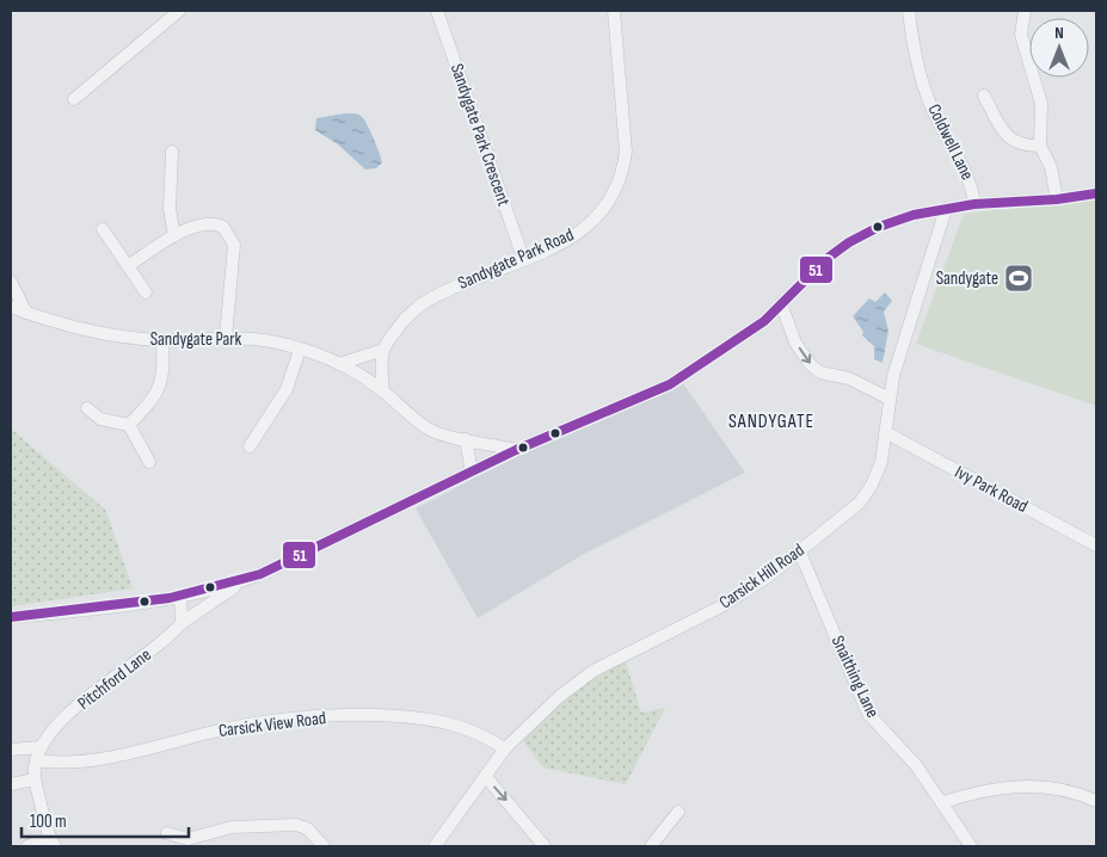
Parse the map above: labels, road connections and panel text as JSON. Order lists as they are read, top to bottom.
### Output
{
  "streets": {
    "street": [
      "Sandygate Park Crescent",
      "Coldwell Lane",
      "Sandygate Park Road",
      "Sandygate Park",
      "Ivy Park Road",
      "Carsick Hill Road",
      "Snaithing Lane",
      "Pitchford Lane",
      "Carsick View Road"
    ]
  },
  "crossings": [
    ["Sandygate Park Crescent", "Sandygate Park Road"],
    ["Ivy Park Road", "Carsick Hill Road"],
    ["Carsick Hill Road", "Snaithing Lane"],
    ["Carsick Hill Road", "Carsick View Road"],
    ["Pitchford Lane", "Carsick View Road"]
  ],
  "districts": ["SANDYGATE"],
  "places": {
    "sports": ["Sandygate"]
  },
  "lines": ["transit line 51"],
  "scale_bar": "100 m",
  "north": "top"
}
